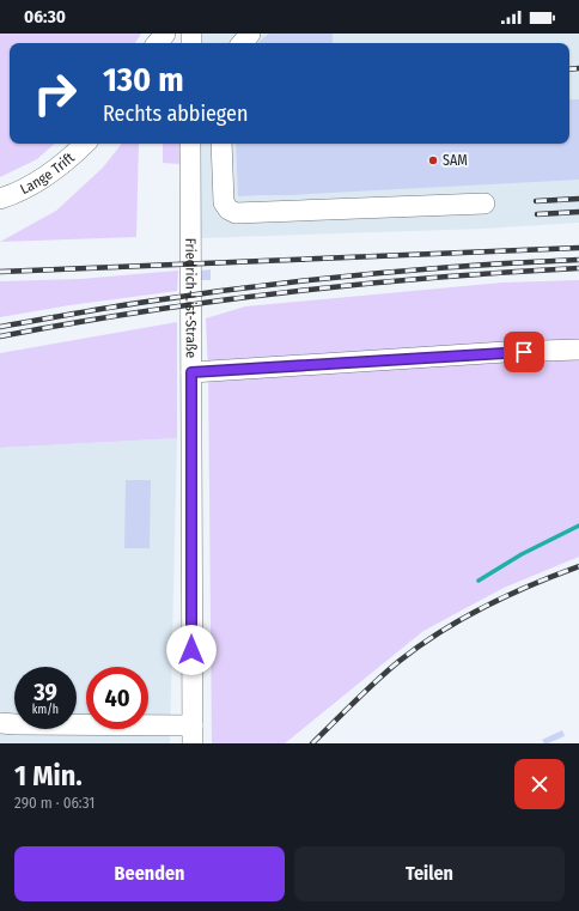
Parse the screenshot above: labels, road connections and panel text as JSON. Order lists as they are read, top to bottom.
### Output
{
  "streets": {
    "street": ["Lange Trift", "Friedrich-List-Straße"]
  },
  "places": ["SAM"],
  "page": {
    "status": "06:30",
    "turn": ["130 m", "Rechts abbiegen"],
    "speed": "39 km/h",
    "limit": "40",
    "heading": ["1 Min.", "290 m · 06:31"],
    "buttons": ["Beenden", "Teilen"]
  }
}
